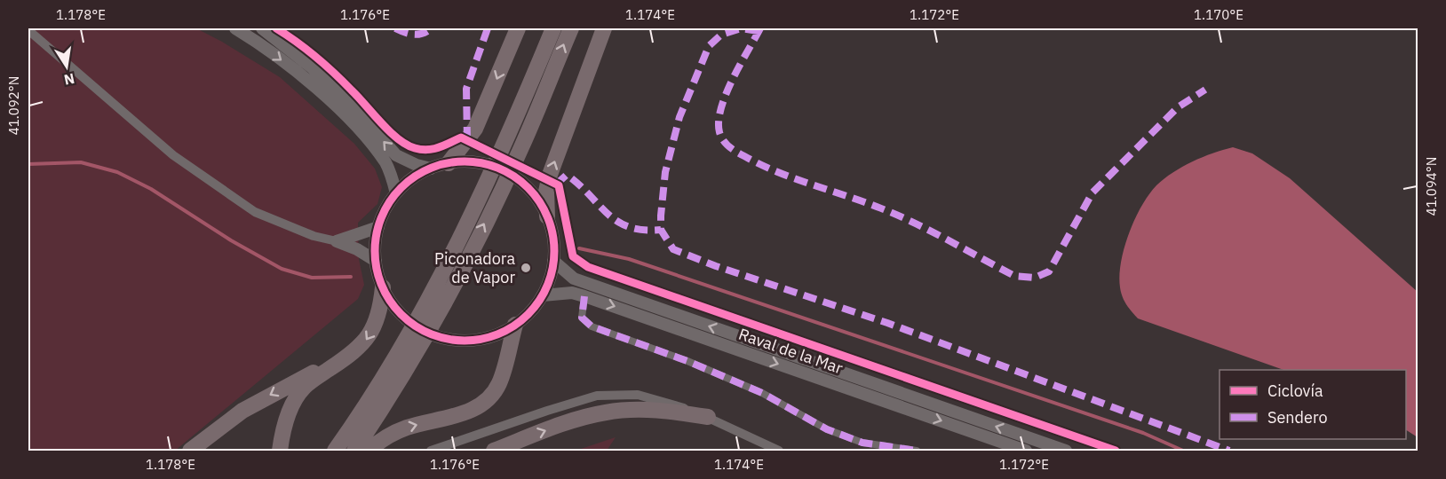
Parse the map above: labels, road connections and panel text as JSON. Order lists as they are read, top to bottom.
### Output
{
  "streets": {
    "street": ["Raval de la Mar"]
  },
  "places": ["Piconadora de Vapor"],
  "legend": ["Ciclovía", "Sendero"],
  "north": "bottom",
  "coordinates": [
    "1.178°E",
    "1.176°E",
    "1.174°E",
    "1.172°E",
    "1.170°E",
    "41.092°N",
    "41.094°N"
  ]
}
